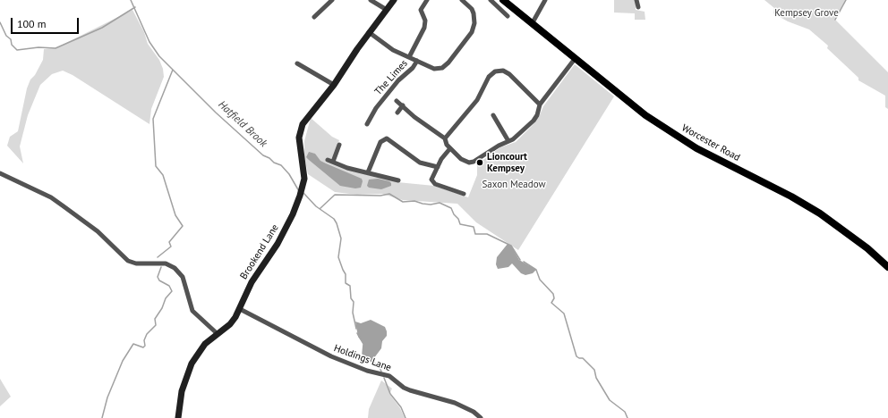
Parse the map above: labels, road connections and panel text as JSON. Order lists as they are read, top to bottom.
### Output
{
  "streets": {
    "main road": ["Worcester Road"],
    "street": ["The Limes", "Brookend Lane", "Holdings Lane"]
  },
  "crossings": [
    ["The Limes", "Brookend Lane"],
    ["Brookend Lane", "Holdings Lane"]
  ],
  "water": ["Hatfield Brook"],
  "parks": ["Kempsey Grove", "Saxon Meadow"],
  "places": ["Lioncourt Kempsey"],
  "scale_bar": "100 m"
}
